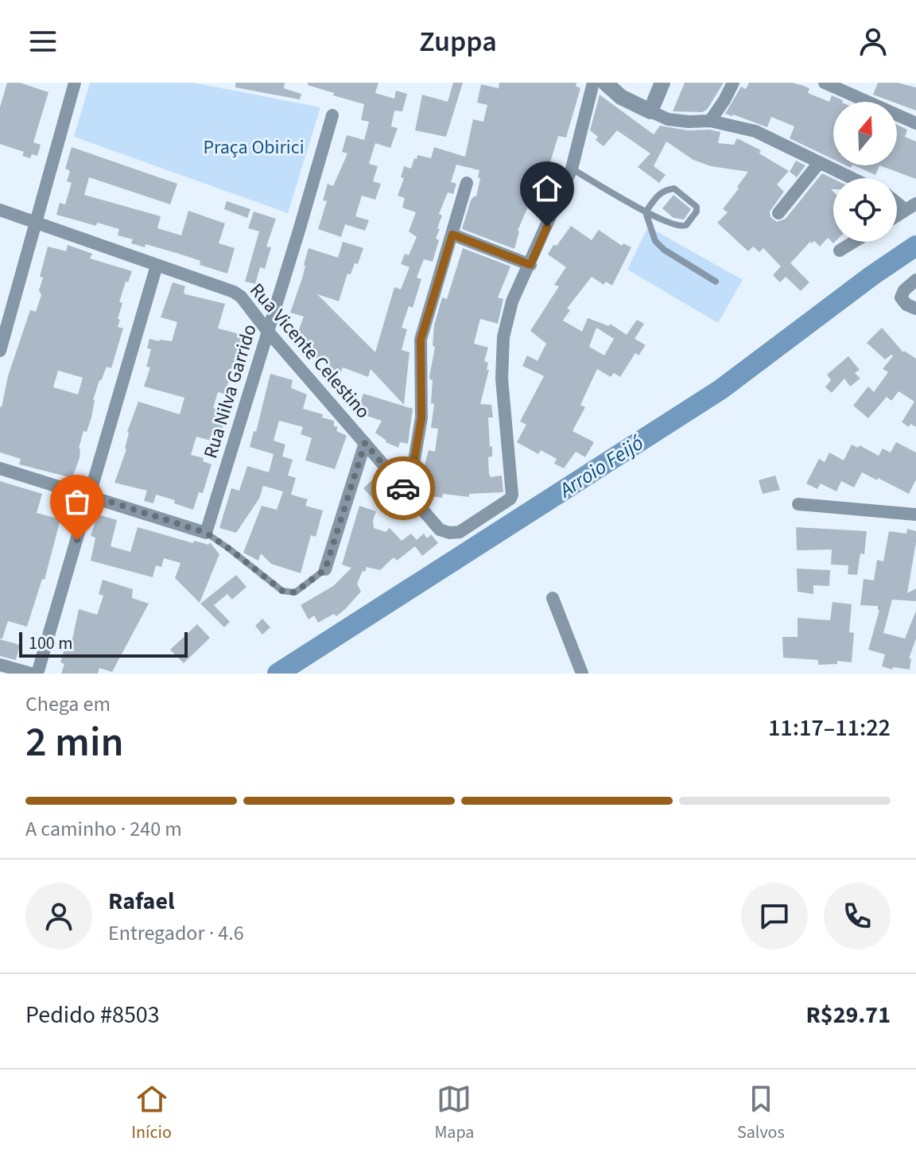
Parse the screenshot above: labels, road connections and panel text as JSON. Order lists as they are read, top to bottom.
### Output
{
  "streets": {
    "street": ["Rua Vicente Celestino", "Rua Nilva Garrido"]
  },
  "crossings": [
    ["Rua Vicente Celestino", "Rua Nilva Garrido"]
  ],
  "water": ["Arroio Feijó"],
  "parks": ["Praça Obirici"],
  "scale_bar": "100 m",
  "north": "top",
  "page": {
    "header": "Zuppa",
    "scale": "100 m",
    "heading": ["2 min", "Chega em", "11:17–11:22"],
    "panel": [
      "Rafael",
      "Entregador · 4.6",
      "Pedido #8503",
      "R$29.71"
    ],
    "bar": "A caminho · 240 m",
    "tabs": ["Início", "Mapa", "Salvos"]
  }
}
